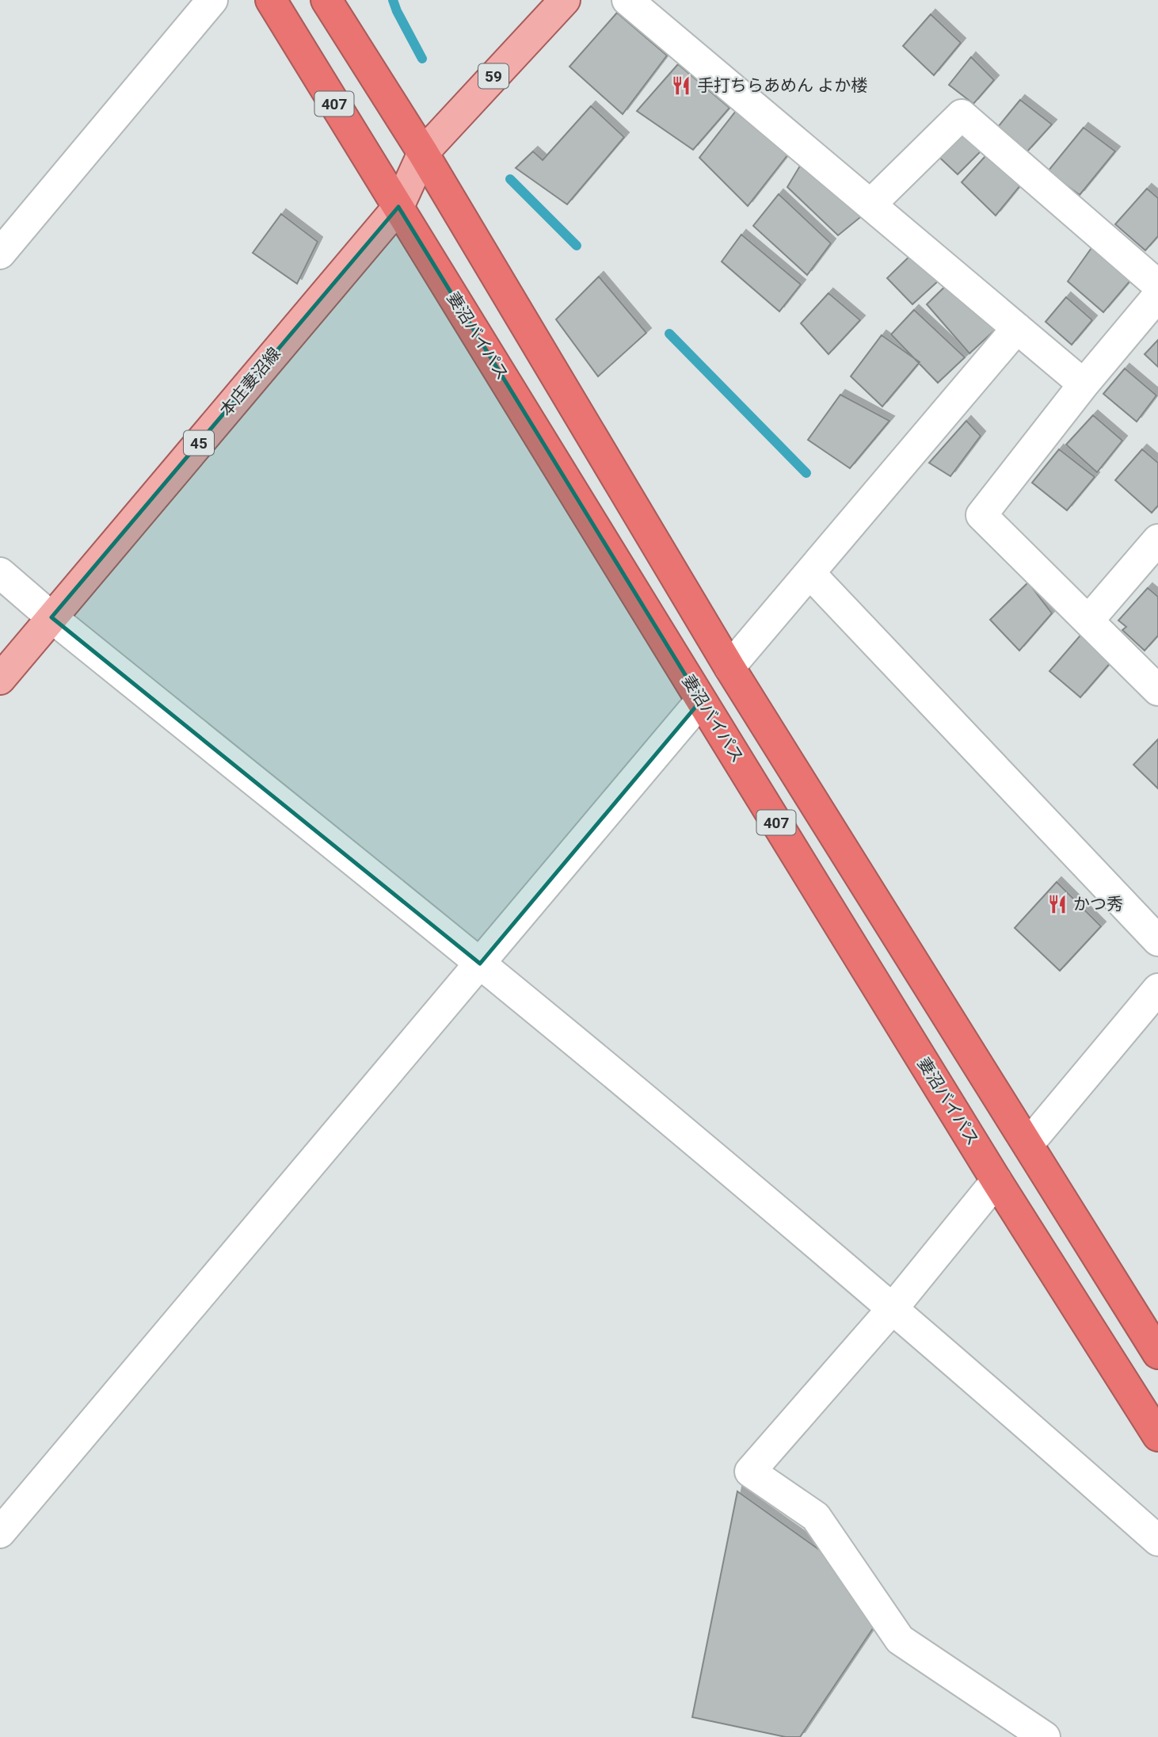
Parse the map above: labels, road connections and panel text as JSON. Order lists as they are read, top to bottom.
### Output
{
  "streets": {
    "highway": ["407", "妻沼バイパス"],
    "main road": ["59", "本庄妻沼線", "45"]
  },
  "crossings": [
    ["59", "407"],
    ["59", "本庄妻沼線"],
    ["407", "本庄妻沼線"],
    ["妻沼バイパス", "本庄妻沼線"]
  ],
  "places": {
    "restaurant": ["手打ちらあめん よか楼", "かつ秀"]
  }
}
